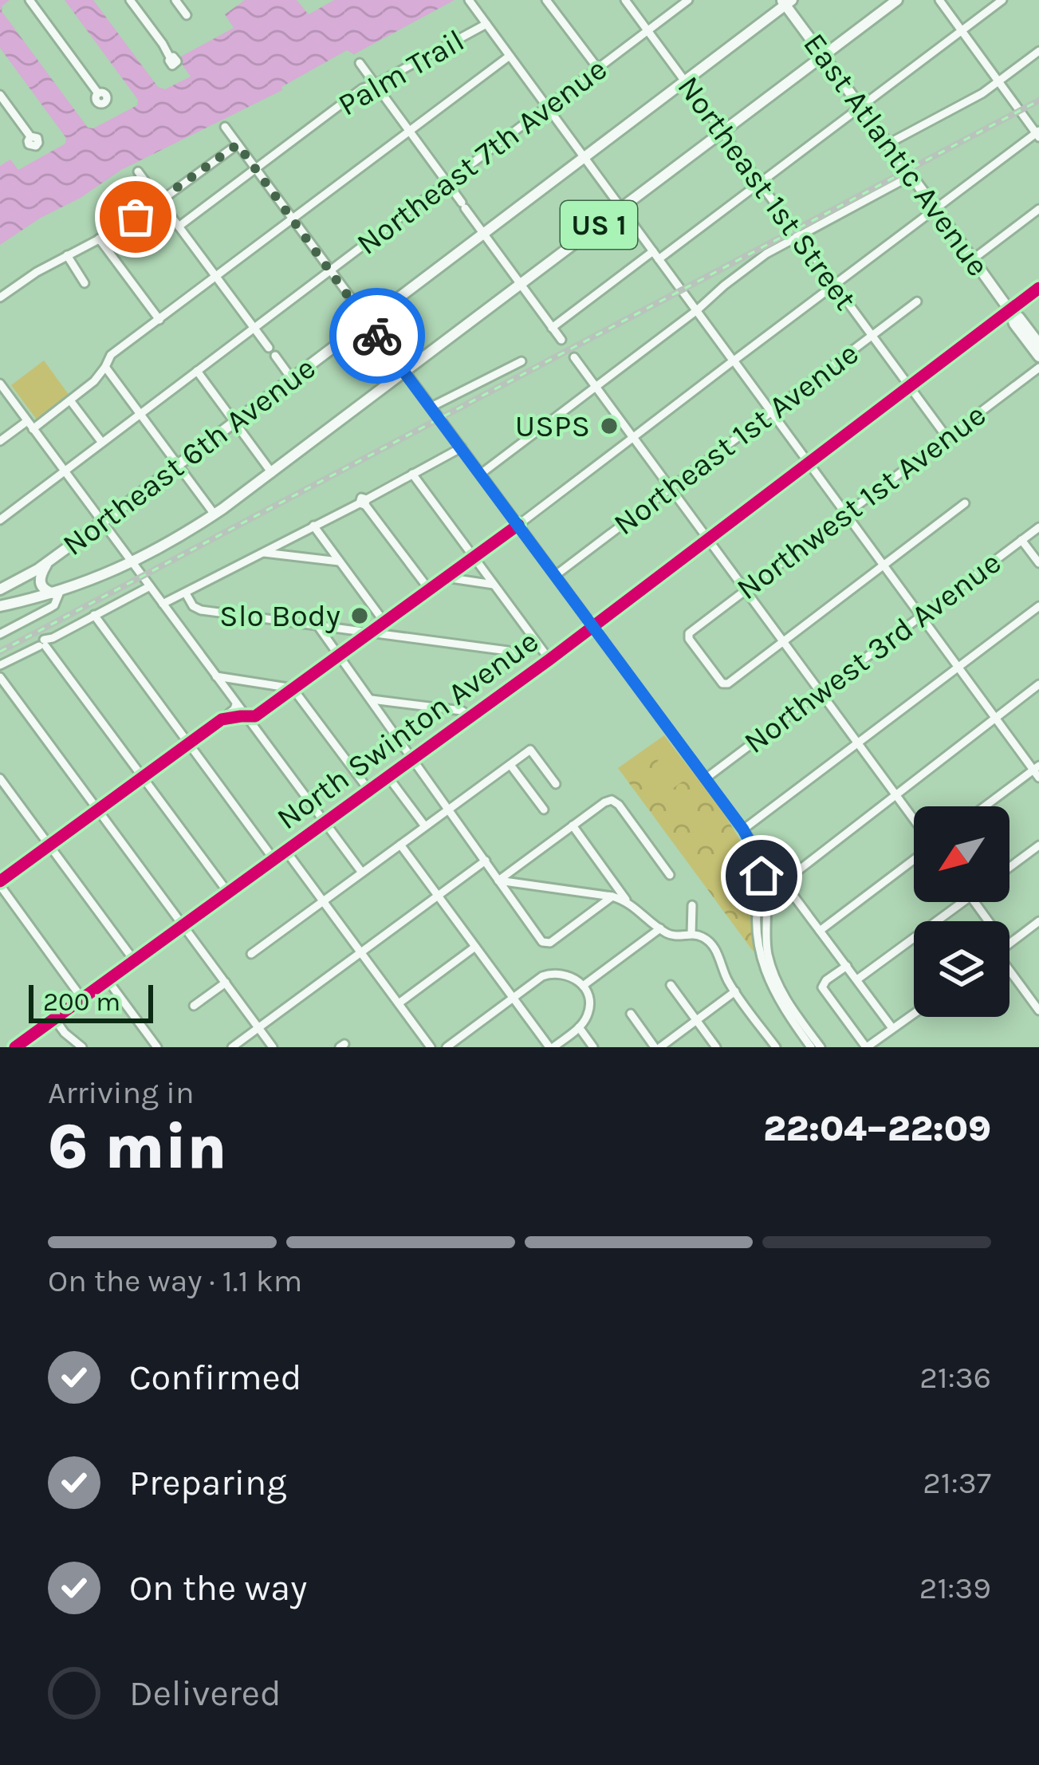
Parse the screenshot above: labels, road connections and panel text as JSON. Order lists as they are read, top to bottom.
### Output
{
  "streets": {
    "main road": ["East Atlantic Avenue", "US 1", "Northeast 6th Avenue"],
    "street": [
      "Palm Trail",
      "Northeast 7th Avenue",
      "Northeast 1st Street",
      "Northeast 1st Avenue",
      "Northwest 1st Avenue",
      "Northwest 3rd Avenue",
      "North Swinton Avenue"
    ]
  },
  "crossings": [
    ["East Atlantic Avenue", "US 1"],
    ["East Atlantic Avenue", "Northeast 6th Avenue"],
    ["East Atlantic Avenue", "North Swinton Avenue"],
    ["Northeast 7th Avenue", "Northeast 1st Street"],
    ["Northeast 1st Street", "US 1"],
    ["Northeast 1st Street", "Northeast 1st Avenue"],
    ["Northeast 1st Street", "Northeast 6th Avenue"],
    ["Northeast 1st Street", "Northwest 1st Avenue"],
    ["Northeast 1st Street", "North Swinton Avenue"]
  ],
  "places": ["USPS", "Slo Body"],
  "scale_bar": "200 m",
  "north": "bottom left",
  "page": {
    "scale": "200 m",
    "heading": ["6 min", "Arriving in", "22:04–22:09"],
    "bar": "On the way · 1.1 km",
    "list": [
      ["Confirmed", "21:36"],
      ["Preparing", "21:37"],
      ["On the way", "21:39"],
      "Delivered"
    ]
  }
}
